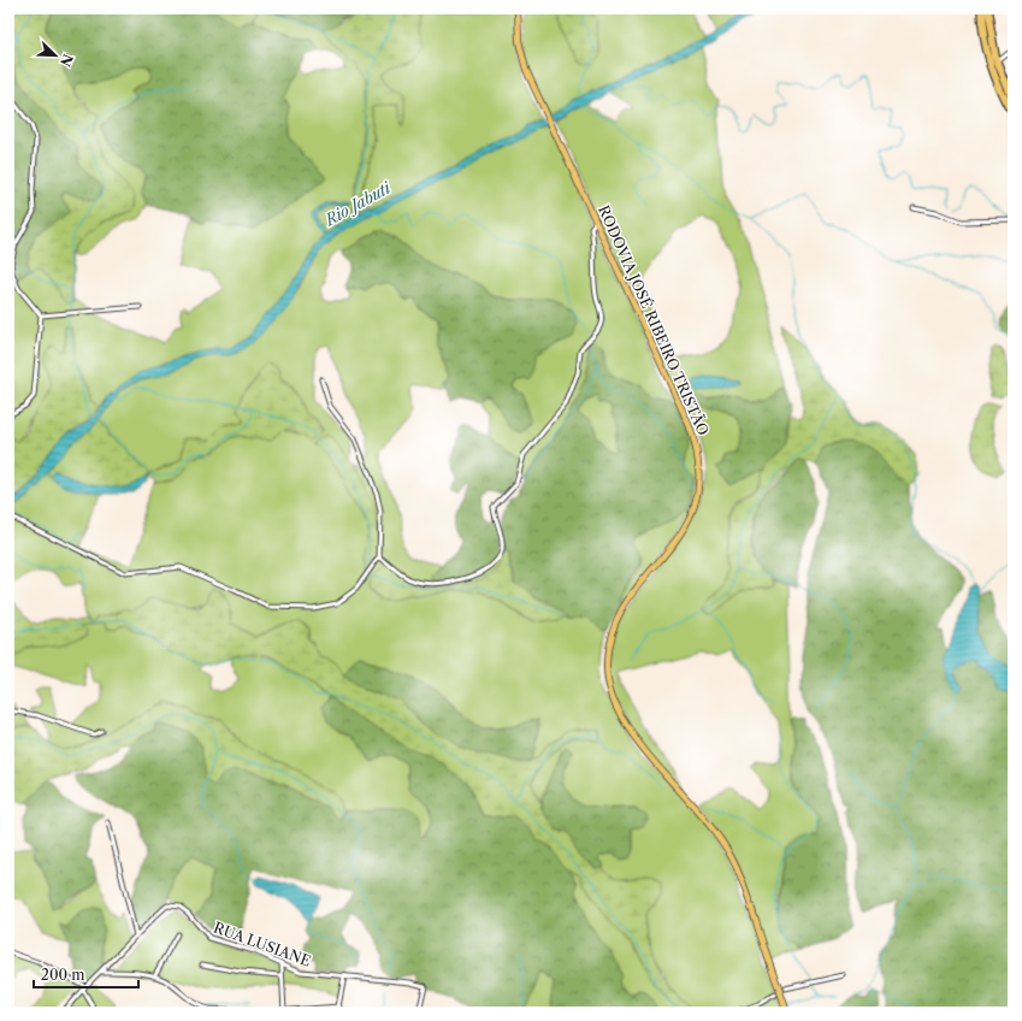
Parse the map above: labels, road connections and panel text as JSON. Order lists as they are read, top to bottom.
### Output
{
  "streets": {
    "main road": ["RODOVIA JOSÉ RIBEIRO TRISTÃO"],
    "street": ["RUA LUSIANE"]
  },
  "water": ["Rio Jabuti"],
  "scale_bar": "200 m",
  "north": "bottom right"
}
